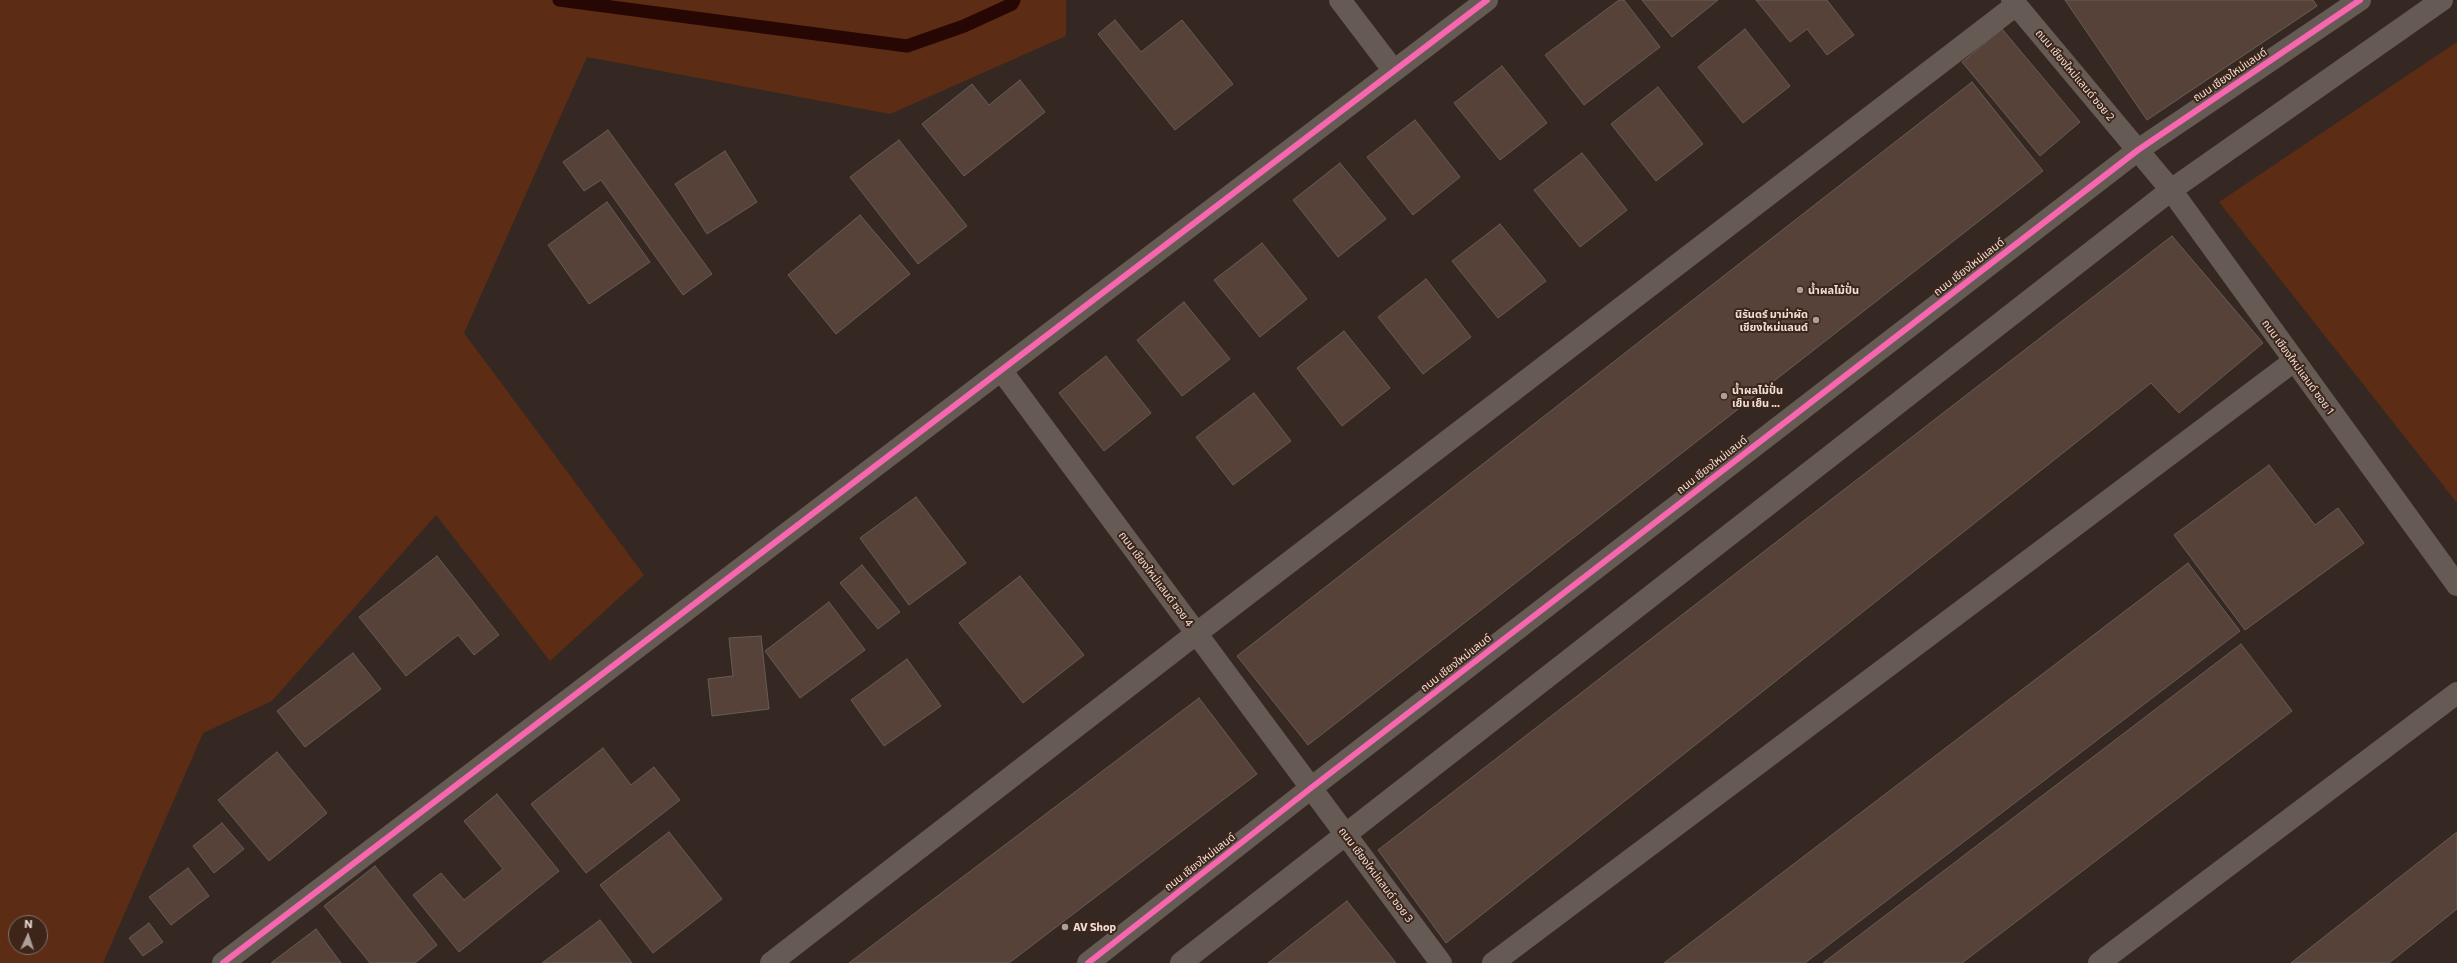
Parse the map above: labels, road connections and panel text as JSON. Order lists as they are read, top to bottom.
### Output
{
  "streets": {
    "street": [
      "ถนน เชียงใหม่แลนด์ ซอย 2",
      "ถนน เชียงใหม่แลนด์",
      "ถนน เชียงใหม่แลนด์ ซอย 1",
      "ถนน เชียงใหม่แลนด์ ซอย 4",
      "ถนน เชียงใหม่แลนด์ ซอย 3"
    ]
  },
  "crossings": [
    ["ถนน เชียงใหม่แลนด์ ซอย 2", "ถนน เชียงใหม่แลนด์"],
    ["ถนน เชียงใหม่แลนด์ ซอย 2", "ถนน เชียงใหม่แลนด์ ซอย 1"],
    ["ถนน เชียงใหม่แลนด์", "ถนน เชียงใหม่แลนด์ ซอย 1"],
    ["ถนน เชียงใหม่แลนด์", "ถนน เชียงใหม่แลนด์ ซอย 4"],
    ["ถนน เชียงใหม่แลนด์", "ถนน เชียงใหม่แลนด์ ซอย 3"],
    ["ถนน เชียงใหม่แลนด์ ซอย 4", "ถนน เชียงใหม่แลนด์ ซอย 3"]
  ],
  "places": [
    "น้ำผลไม้ปั่น",
    "นิรันดร์ มาม่าผัด เชียงใหม่แลนด์",
    "น้ำผลไม้ปั่น เย็น เย็น ...",
    "AV Shop"
  ],
  "north": "top"
}
